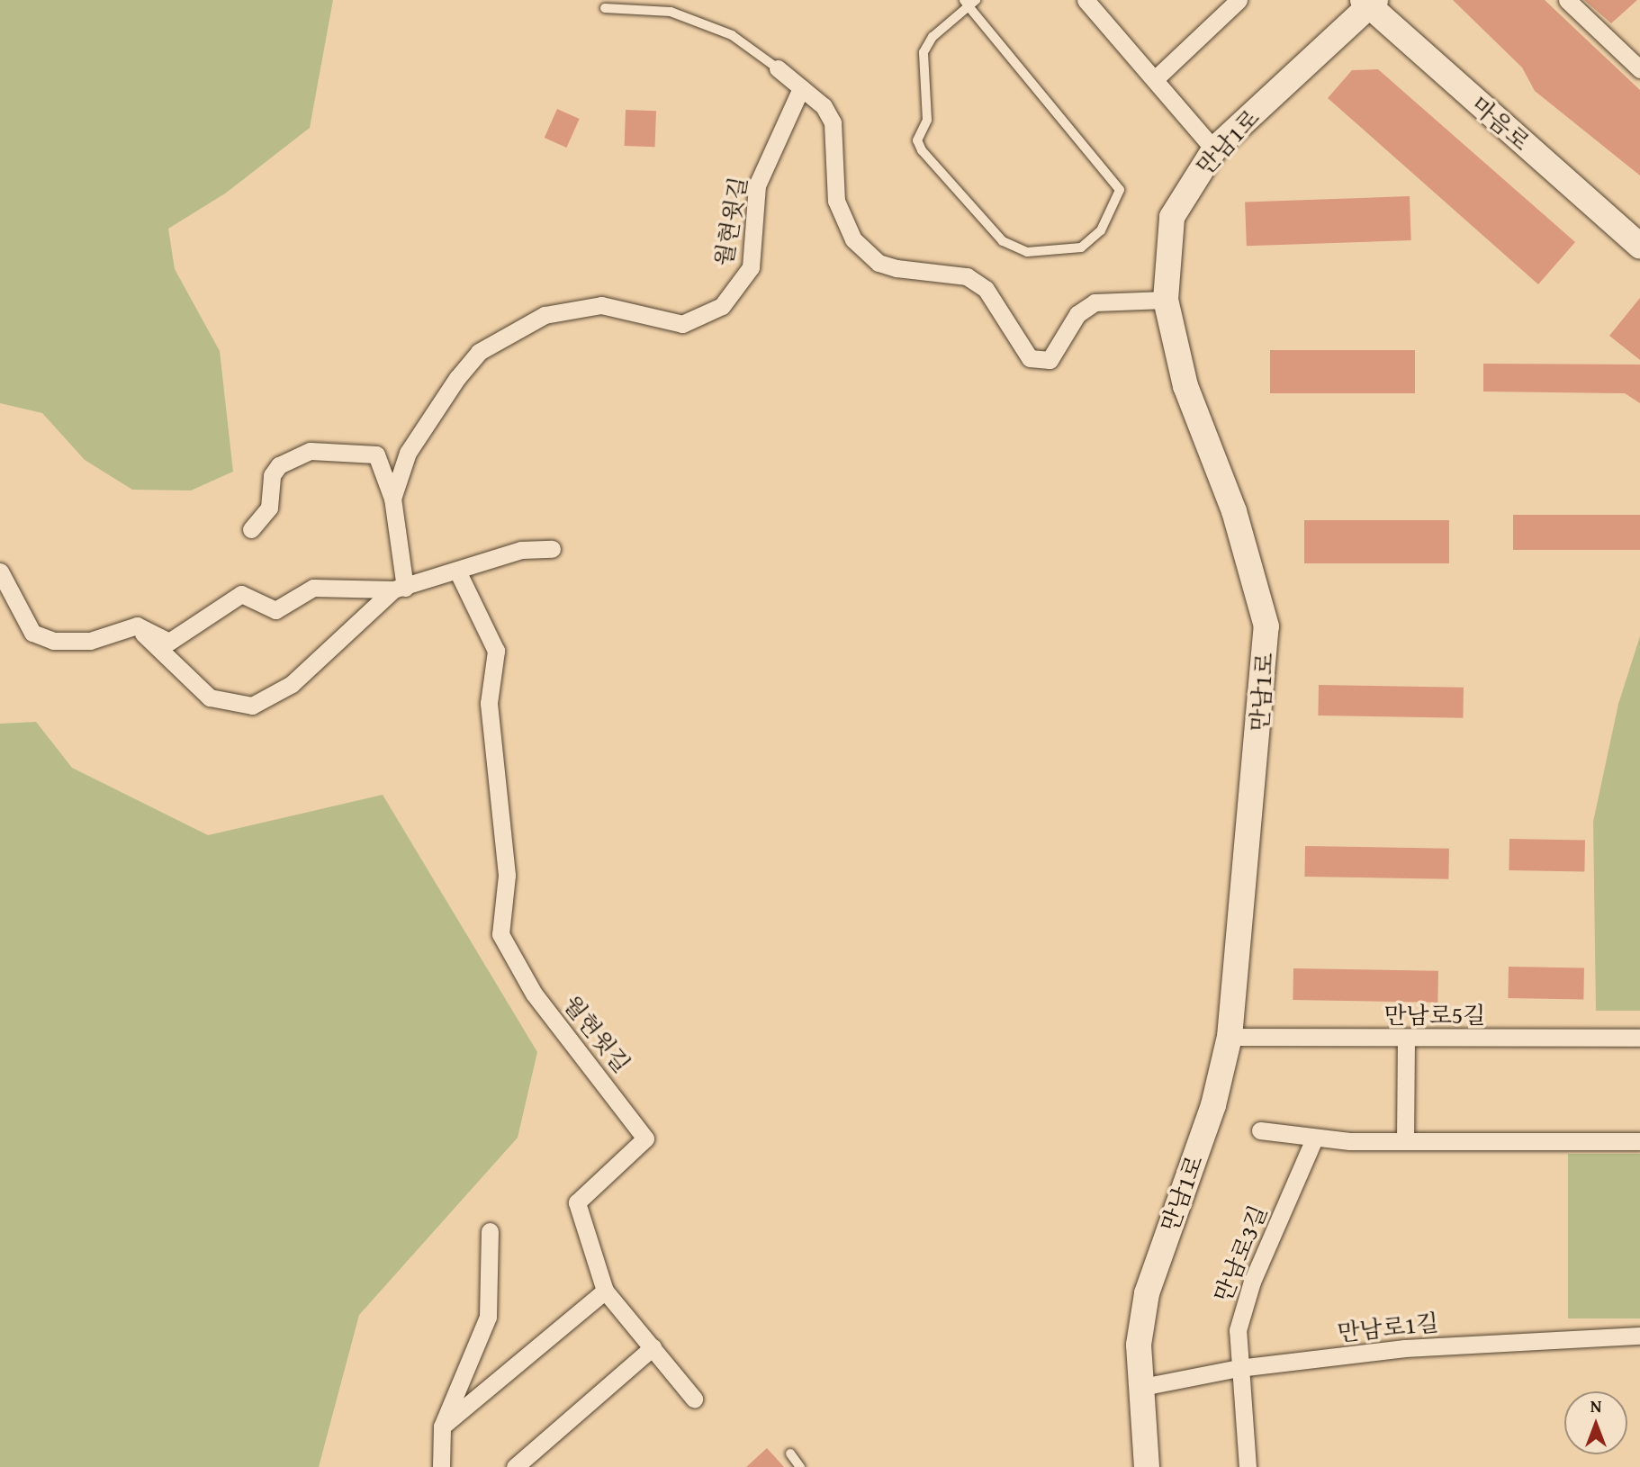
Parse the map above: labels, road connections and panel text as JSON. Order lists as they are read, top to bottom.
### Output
{
  "streets": {
    "street": [
      "마음로",
      "만남1로",
      "월현윗길",
      "만남로5길",
      "만남로3길",
      "만남로1길"
    ]
  },
  "crossings": [
    ["마음로", "만남1로"],
    ["만남1로", "만남로5길"],
    ["만남1로", "만남로1길"],
    ["만남로3길", "만남로1길"]
  ],
  "north": "top"
}
